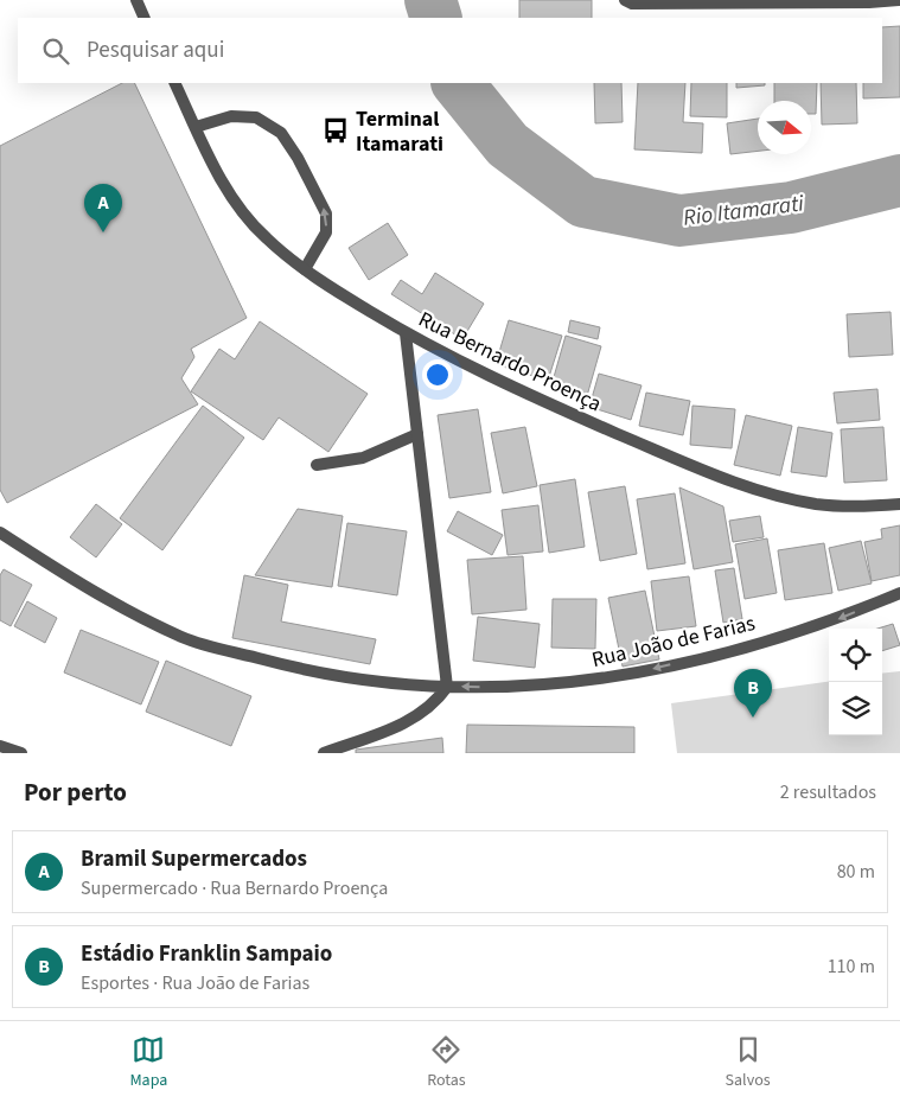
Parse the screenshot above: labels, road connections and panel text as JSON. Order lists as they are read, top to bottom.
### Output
{
  "streets": {
    "street": ["Rua Bernardo Proença", "Rua João de Farias"]
  },
  "one_way": ["Rua João de Farias"],
  "water": ["Rio Itamarati"],
  "places": {
    "bus stop": ["Terminal Itamarati"]
  },
  "north": "right",
  "page": {
    "search": "Pesquisar aqui",
    "pins": ["A", "B"],
    "heading": ["Por perto", "2 resultados"],
    "list": [
      {
        "mark": "A",
        "name": "Bramil Supermercados",
        "note": "Supermercado · Rua Bernardo Proença",
        "value": "80 m"
      },
      {
        "mark": "B",
        "name": "Estádio Franklin Sampaio",
        "note": "Esportes · Rua João de Farias",
        "value": "110 m"
      }
    ],
    "nav": ["Mapa", "Rotas", "Salvos"]
  }
}
